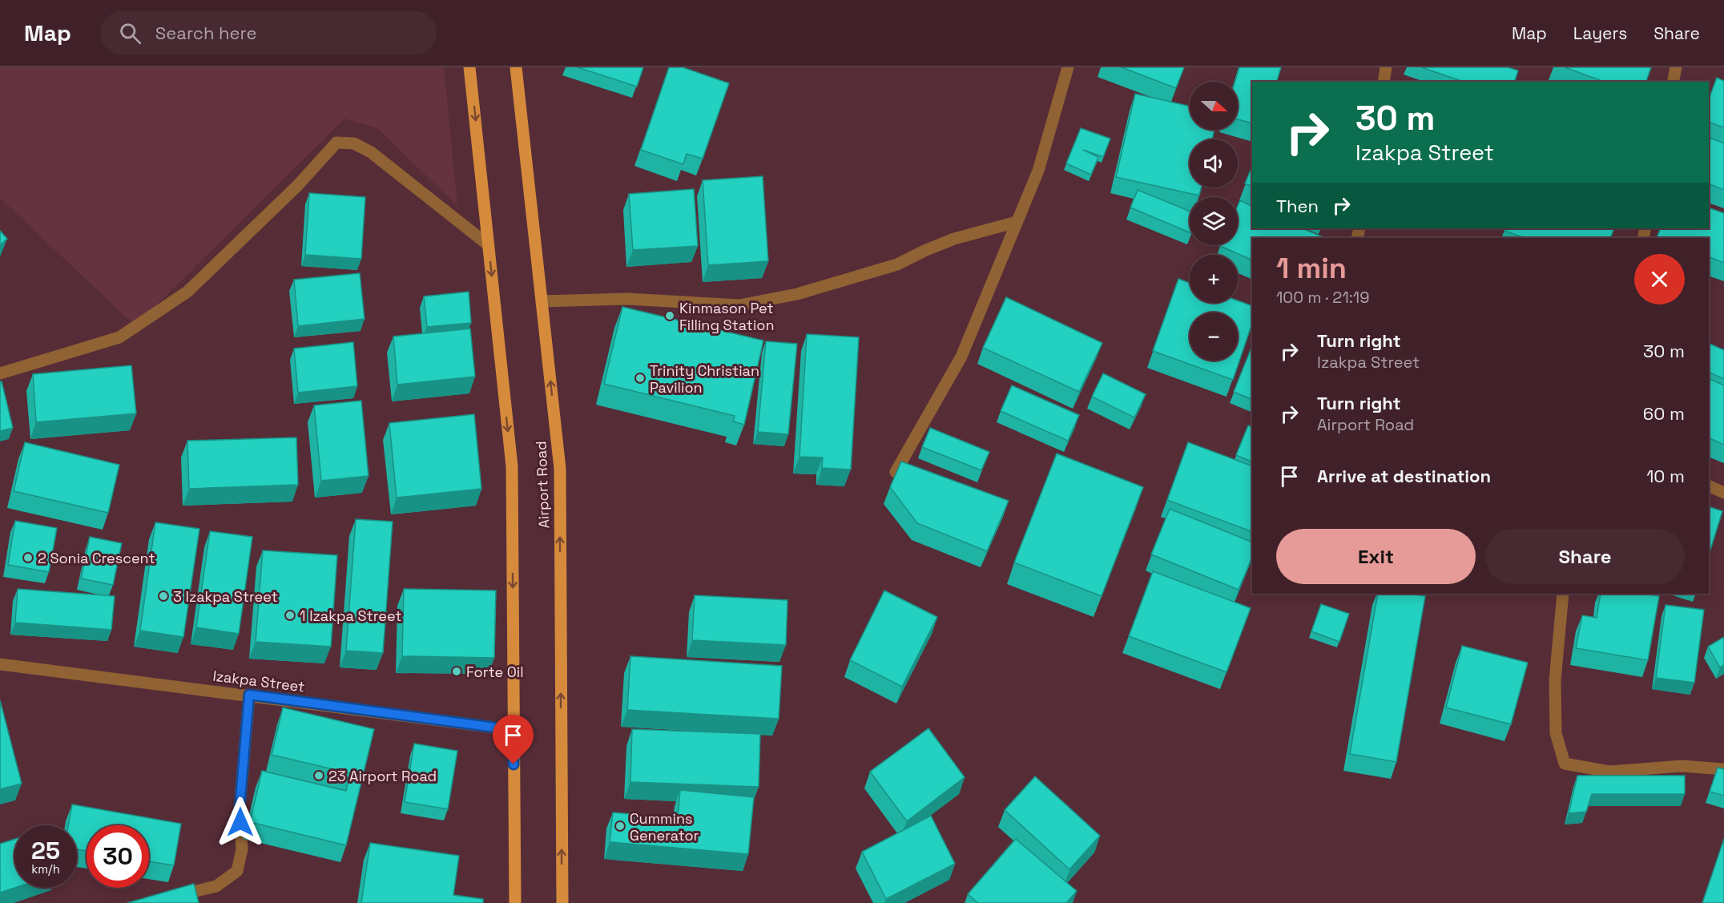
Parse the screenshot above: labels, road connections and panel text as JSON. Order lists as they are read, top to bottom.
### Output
{
  "streets": {
    "main road": ["Airport Road"],
    "street": ["Izakpa Street"]
  },
  "crossings": [
    ["Airport Road", "Izakpa Street"]
  ],
  "places": [
    "Kinmason Pet Filling Station",
    "Trinity Christian Pavilion",
    "2 Sonia Crescent",
    "3 Izakpa Street",
    "1 Izakpa Street",
    "Forte Oil",
    "23 Airport Road",
    "Cummins Generator"
  ],
  "north": "right",
  "page": {
    "header": "Map",
    "search": "Search here",
    "nav": ["Map", "Layers", "Share"],
    "map_buttons": ["+", "−"],
    "turn": ["30 m", "Izakpa Street"],
    "then": "Then",
    "heading": ["1 min", "100 m · 21:19"],
    "list": [
      {
        "name": "Turn right",
        "note": "Izakpa Street",
        "value": "30 m"
      },
      {
        "name": "Turn right",
        "note": "Airport Road",
        "value": "60 m"
      },
      {
        "name": "Arrive at destination",
        "value": "10 m"
      }
    ],
    "buttons": ["Exit", "Share"],
    "speed": "25 km/h",
    "limit": "30"
  }
}
